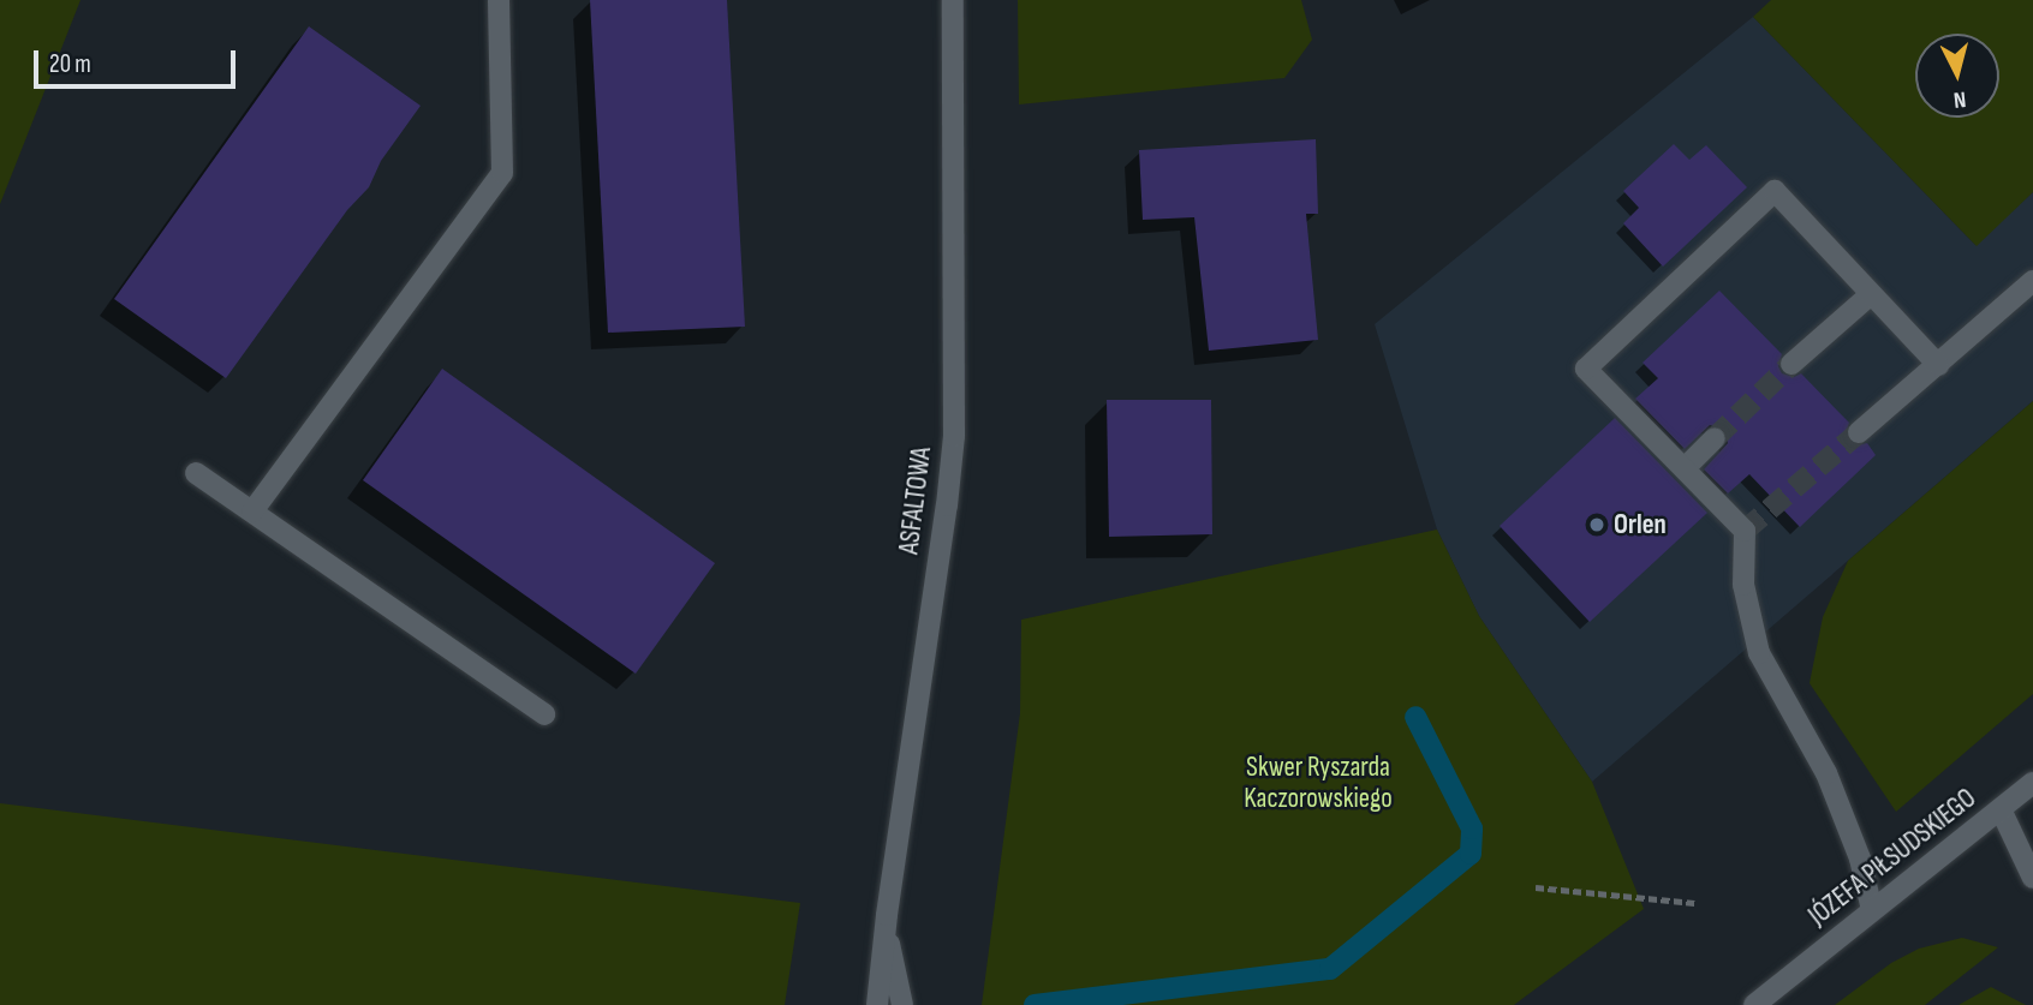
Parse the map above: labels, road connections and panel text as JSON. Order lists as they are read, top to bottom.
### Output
{
  "streets": {
    "street": ["ASFALTOWA", "JÓZEFA PIŁSUDSKIEGO"]
  },
  "parks": ["Skwer Ryszarda Kaczorowskiego"],
  "places": ["Orlen"],
  "scale_bar": "20 m",
  "north": "bottom"
}
